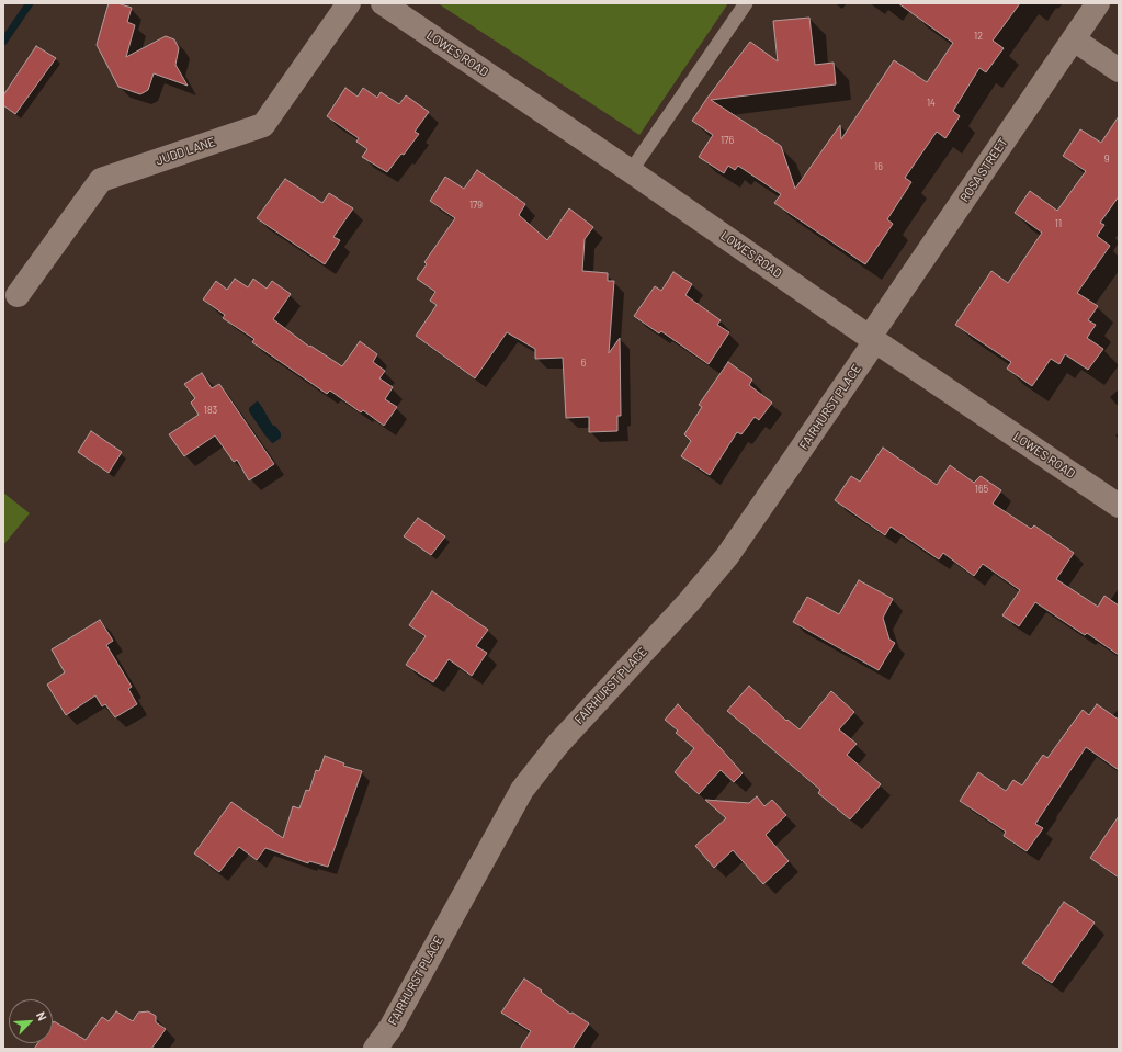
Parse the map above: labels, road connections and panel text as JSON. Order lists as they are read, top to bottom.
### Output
{
  "streets": {
    "street": [
      "LOWES ROAD",
      "JUDD LANE",
      "ROSA STREET",
      "FAIRHURST PLACE"
    ]
  },
  "crossings": [
    ["LOWES ROAD", "ROSA STREET"],
    ["LOWES ROAD", "FAIRHURST PLACE"],
    ["ROSA STREET", "FAIRHURST PLACE"]
  ],
  "house_numbers": [
    "12",
    "14",
    "176",
    "9",
    "16",
    "179",
    "11",
    "6",
    "183",
    "165"
  ],
  "north": "top right"
}
